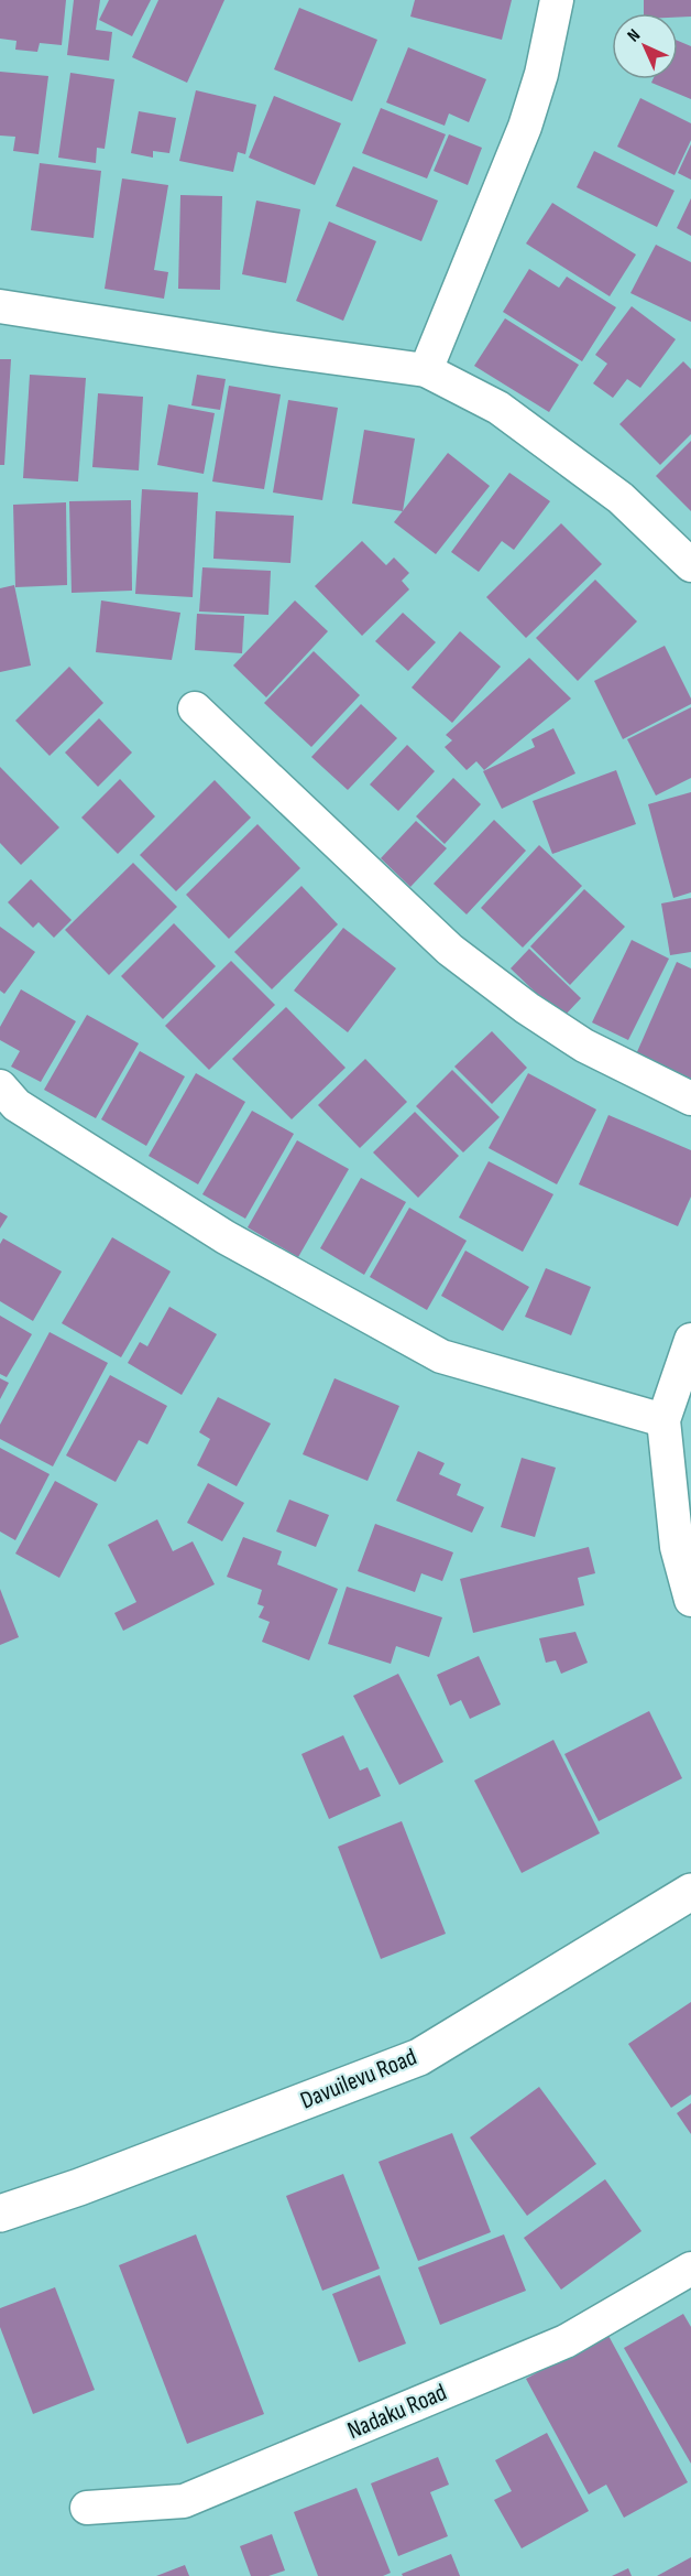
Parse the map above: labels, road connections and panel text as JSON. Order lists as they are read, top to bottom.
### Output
{
  "streets": {
    "street": ["Davuilevu Road", "Nadaku Road"]
  },
  "north": "top left"
}
